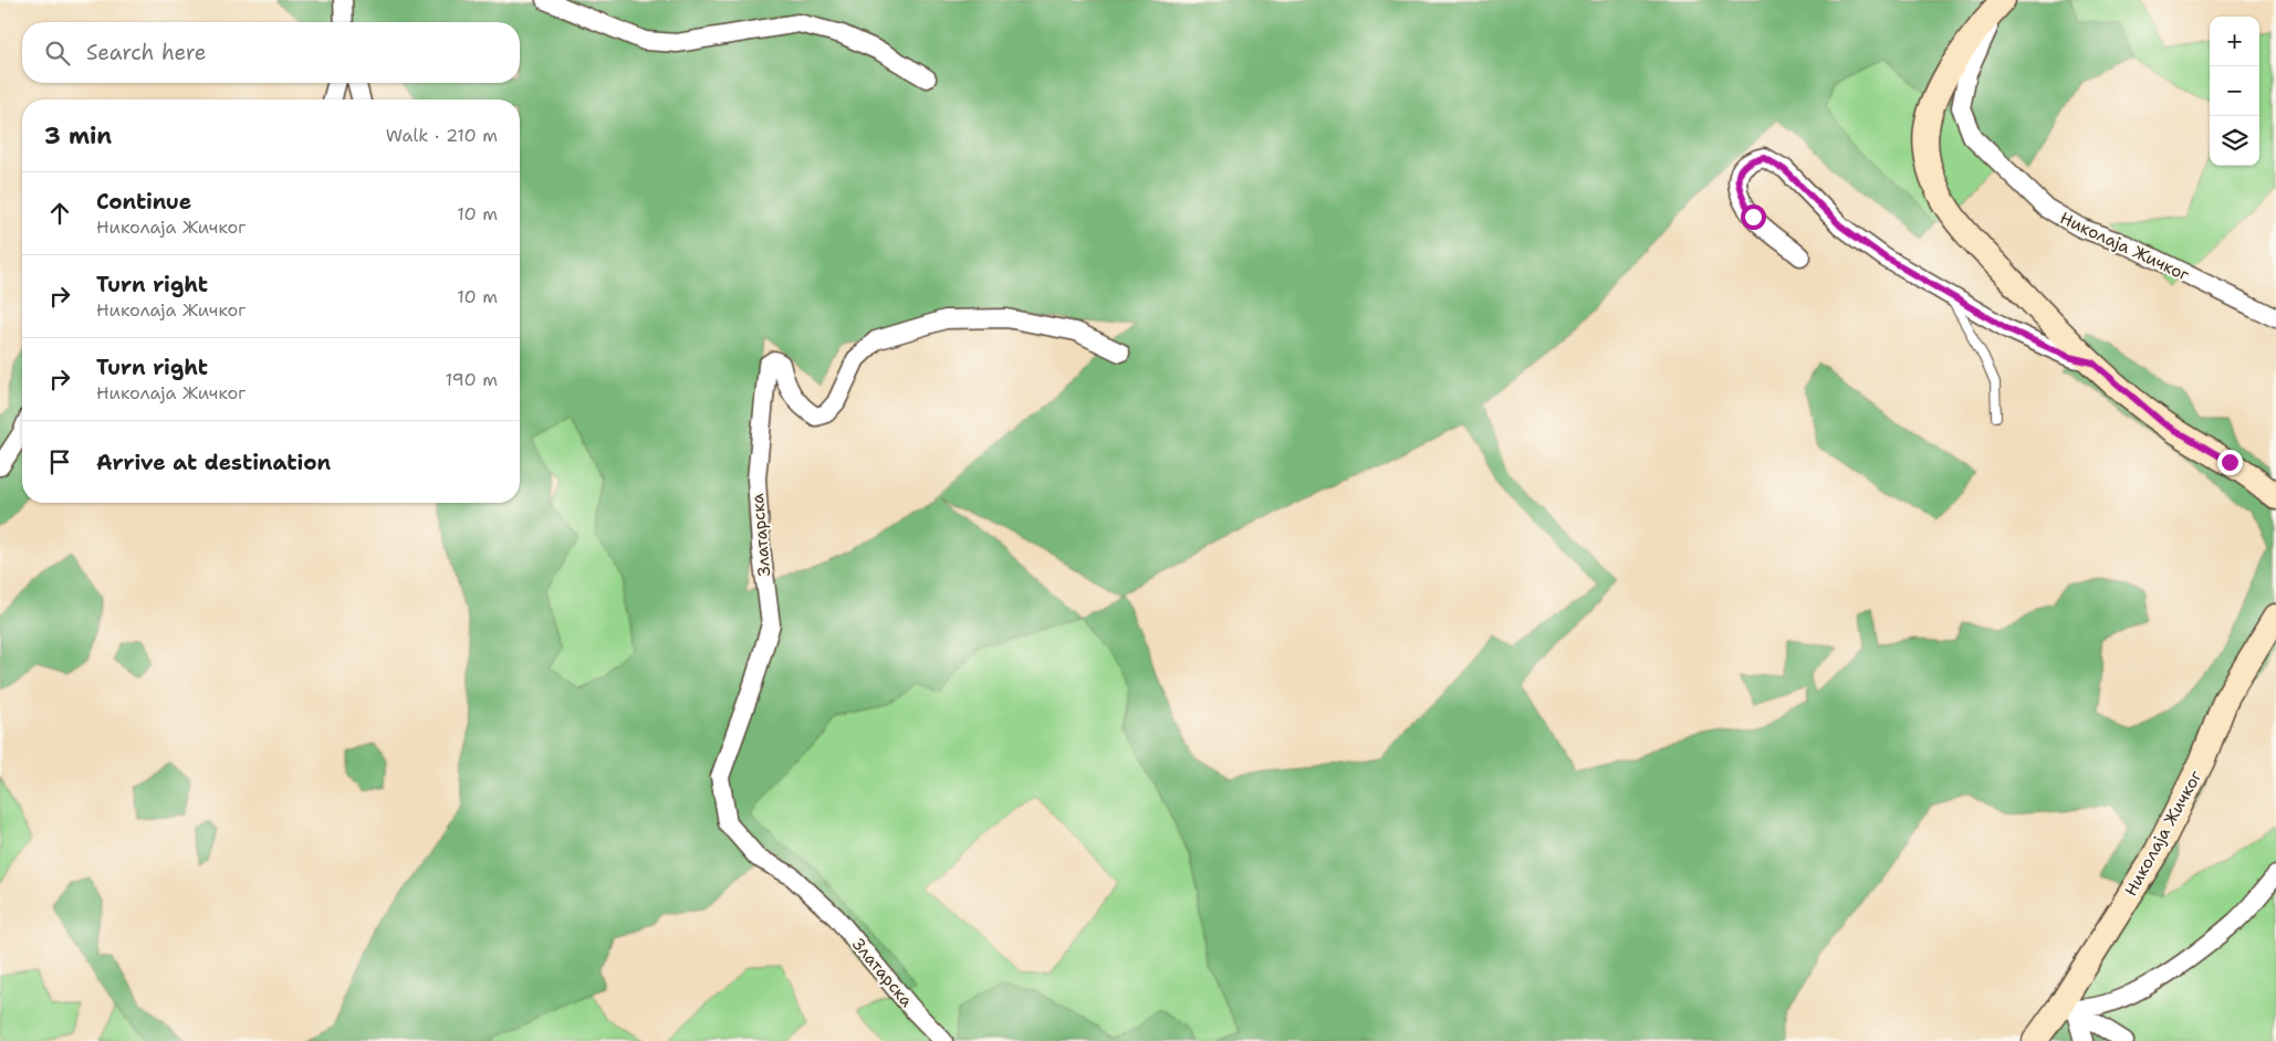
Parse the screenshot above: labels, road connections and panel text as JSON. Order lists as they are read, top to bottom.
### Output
{
  "streets": {
    "street": ["Николаја Жичког", "Златарска"]
  },
  "page": {
    "map_buttons": ["+", "−"],
    "search": "Search here",
    "heading": ["3 min", "Walk · 210 m"],
    "list": [
      ["Continue", "Николаја Жичког", "10 m"],
      ["Turn right", "Николаја Жичког", "10 m"],
      ["Turn right", "Николаја Жичког", "190 m"],
      "Arrive at destination"
    ]
  }
}
